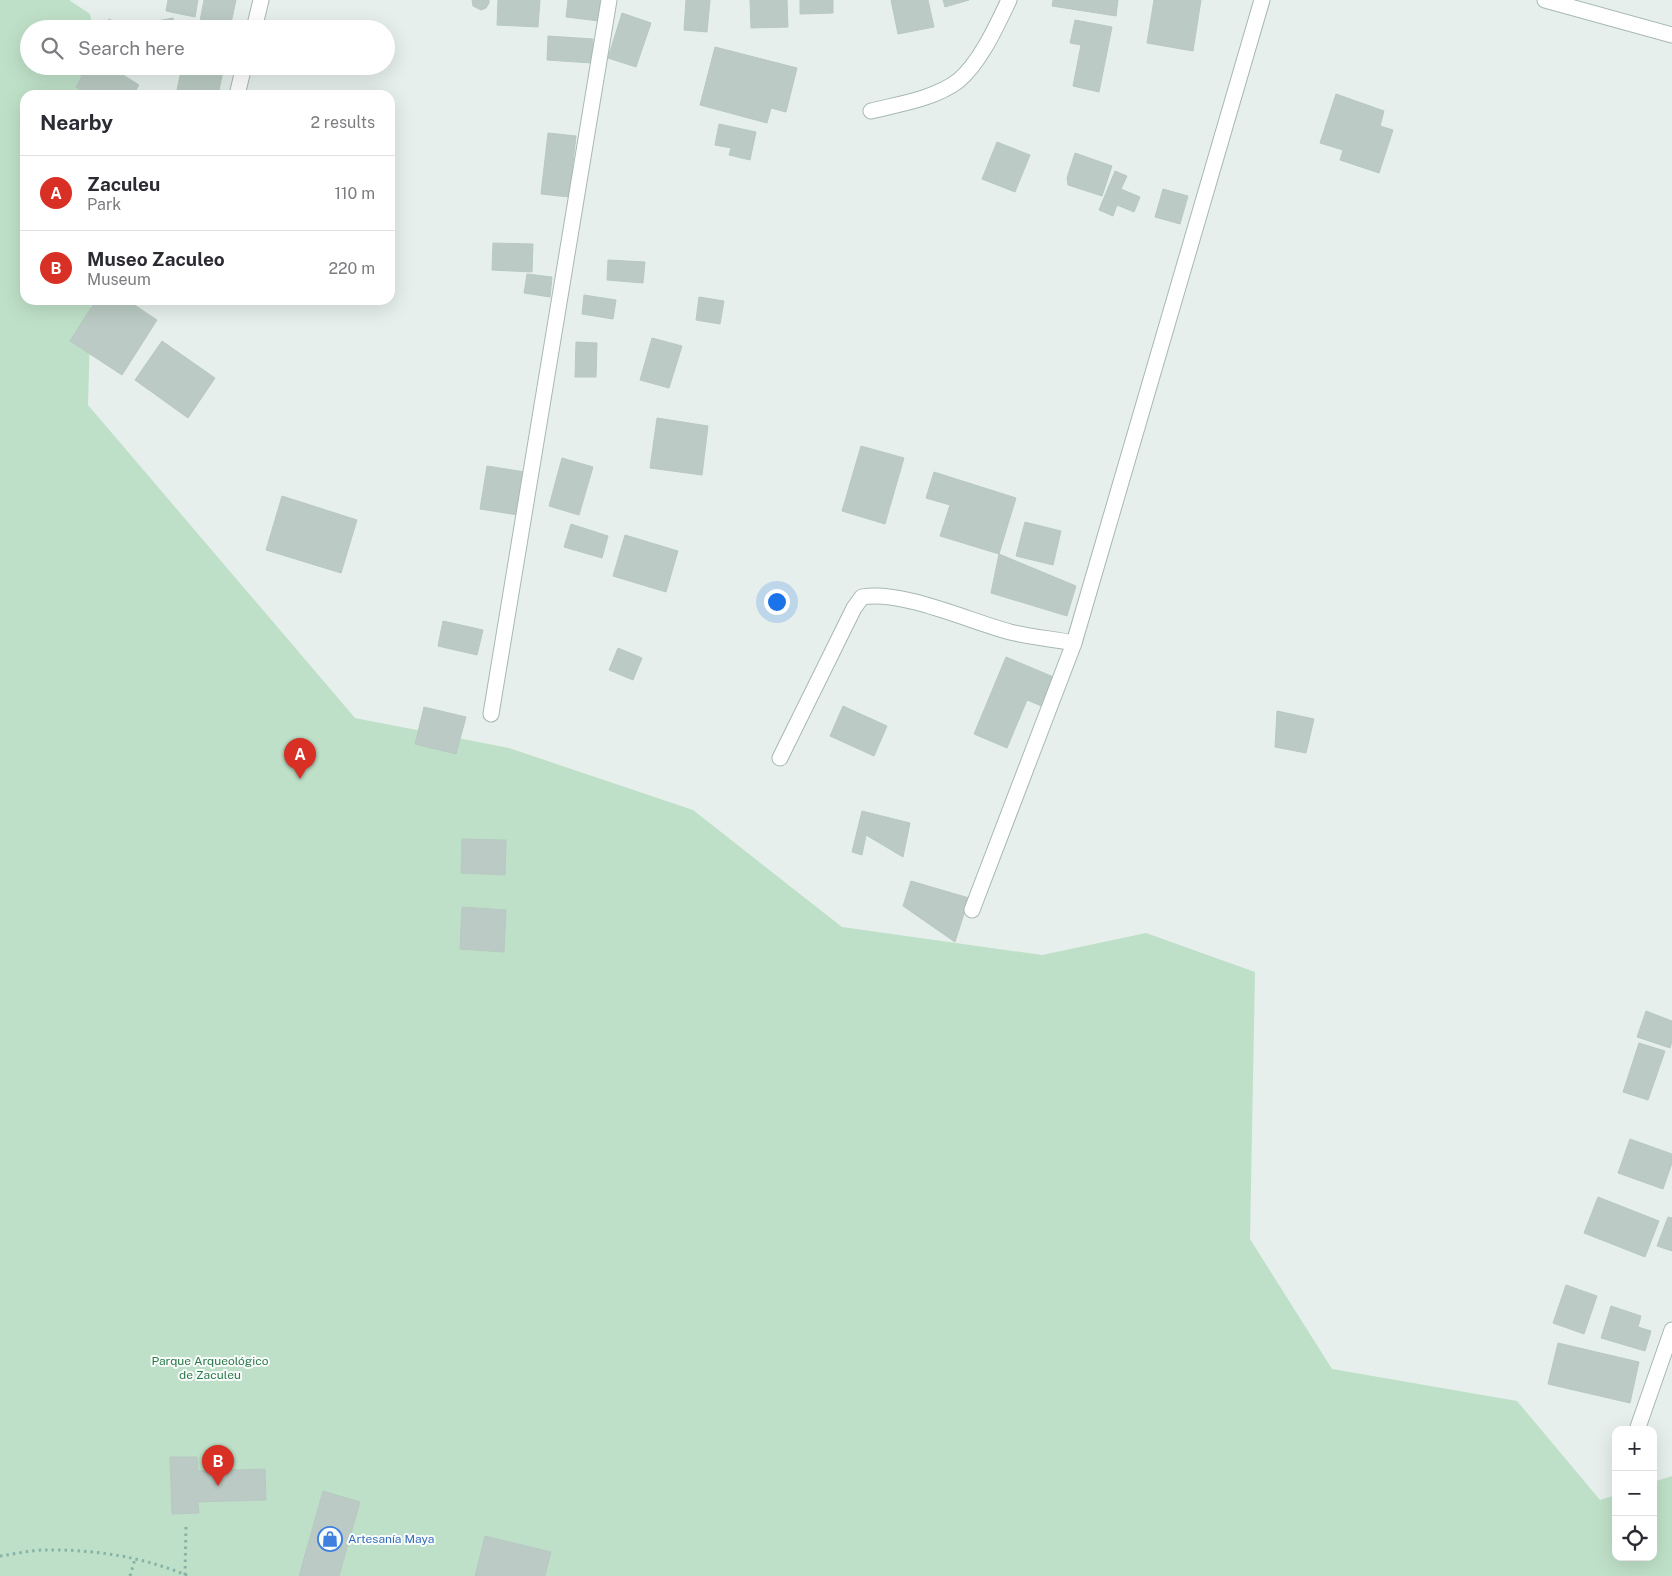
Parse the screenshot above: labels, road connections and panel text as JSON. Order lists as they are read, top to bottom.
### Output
{
  "parks": ["Parque Arqueológico de Zaculeu"],
  "places": {
    "shop": ["Artesanía Maya"]
  },
  "page": {
    "search": "Search here",
    "heading": ["Nearby", "2 results"],
    "list": [
      {
        "mark": "A",
        "name": "Zaculeu",
        "note": "Park",
        "value": "110 m"
      },
      {
        "mark": "B",
        "name": "Museo Zaculeo",
        "note": "Museum",
        "value": "220 m"
      }
    ],
    "pins": ["A", "B"],
    "map_buttons": ["+", "−"]
  }
}
